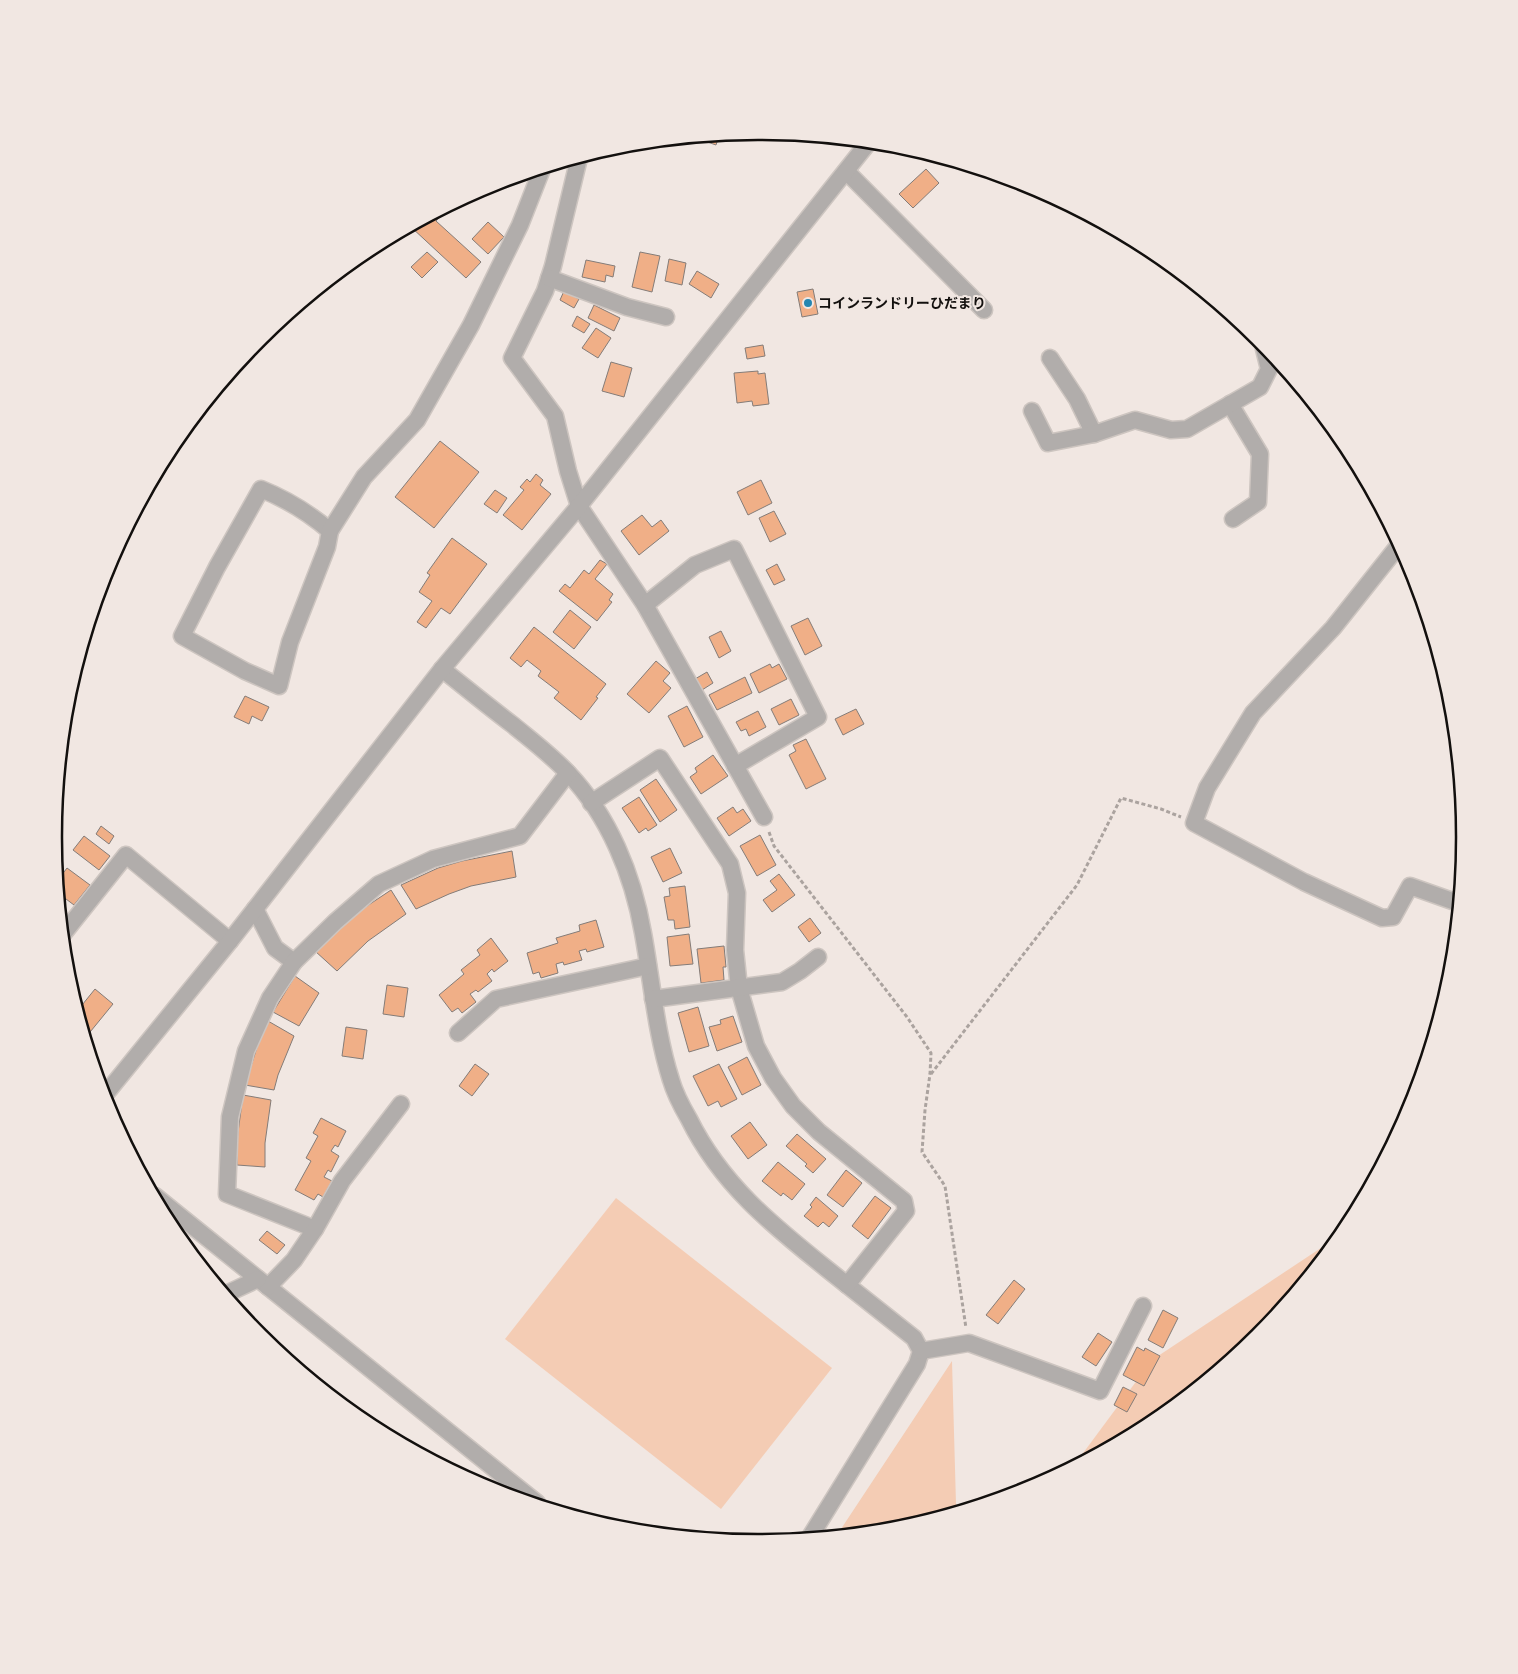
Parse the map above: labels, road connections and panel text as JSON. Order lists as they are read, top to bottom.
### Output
{
  "places": ["コインランドリーひだまり"]
}
